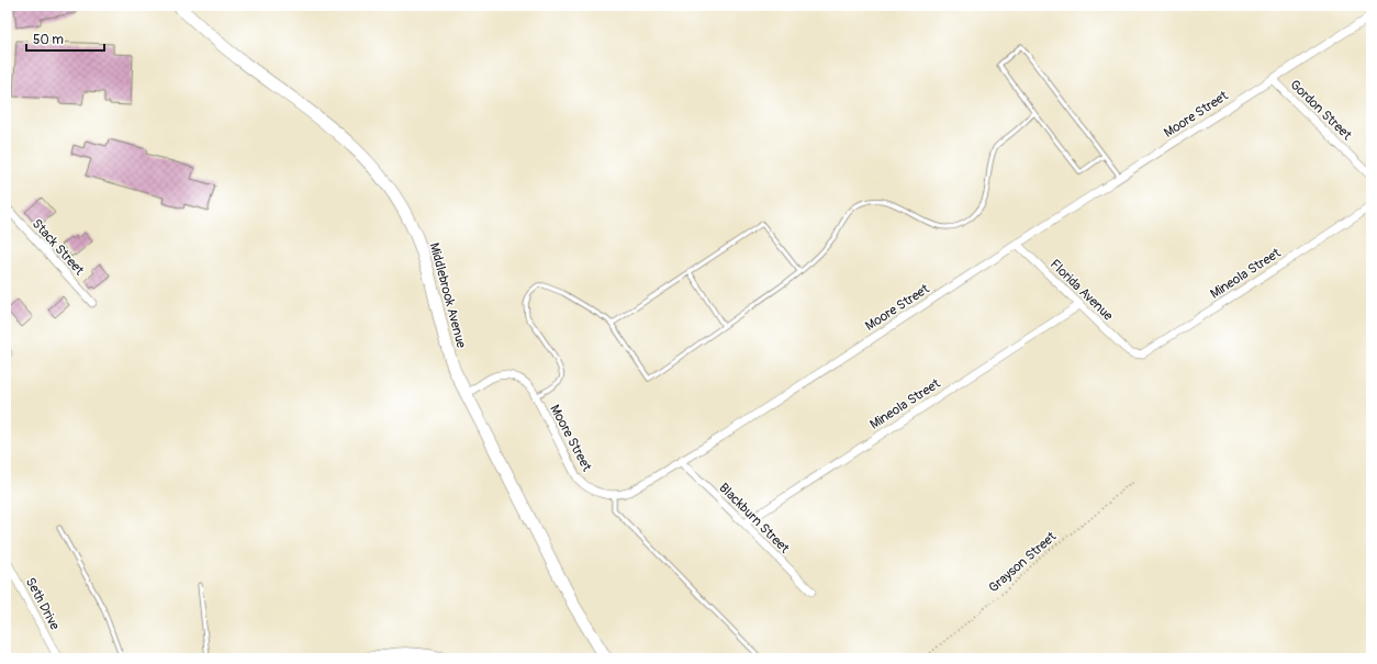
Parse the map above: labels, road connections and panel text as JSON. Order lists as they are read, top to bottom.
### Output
{
  "streets": {
    "main road": ["Middlebrook Avenue"],
    "street": [
      "Gordon Street",
      "Moore Street",
      "Stack Street",
      "Mineola Street",
      "Florida Avenue",
      "Blackburn Street",
      "Seth Drive"
    ],
    "path": ["Grayson Street"]
  },
  "crossings": [
    ["Gordon Street", "Moore Street"],
    ["Moore Street", "Florida Avenue"],
    ["Moore Street", "Middlebrook Avenue"],
    ["Moore Street", "Blackburn Street"],
    ["Mineola Street", "Florida Avenue"],
    ["Mineola Street", "Blackburn Street"]
  ],
  "scale_bar": "50 m"
}
